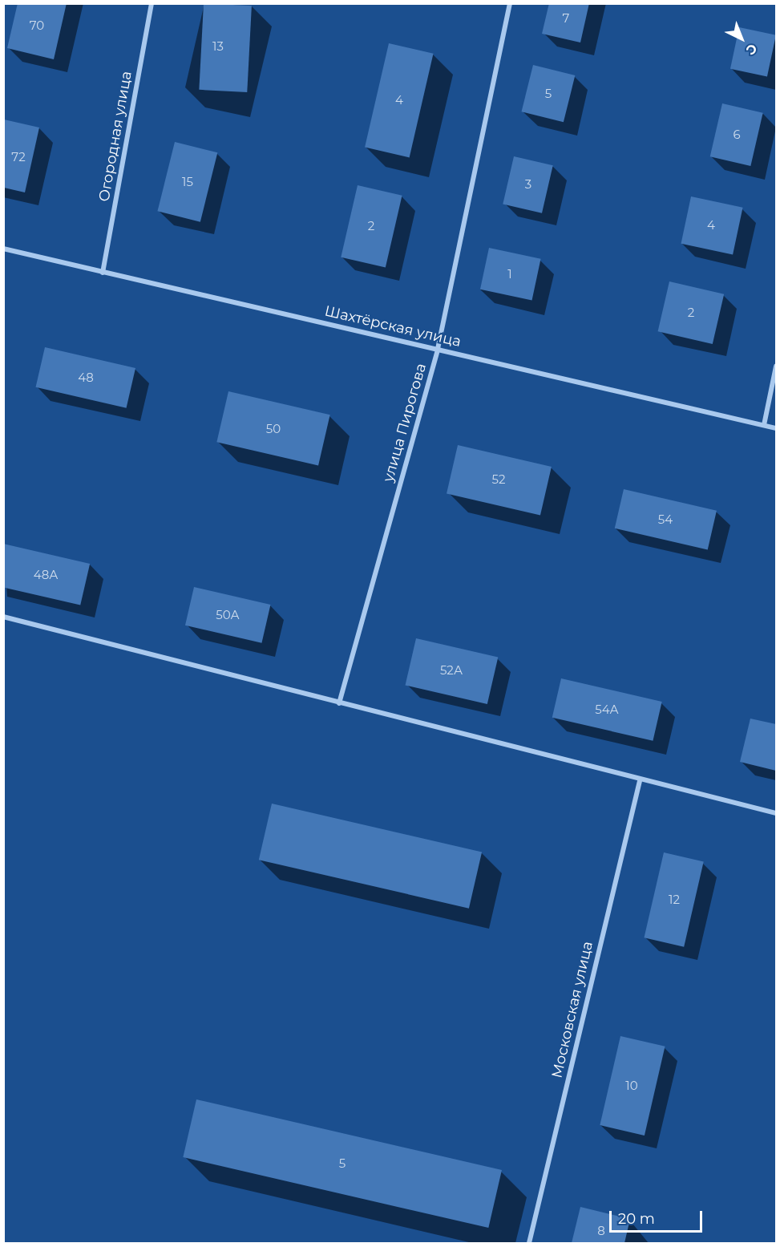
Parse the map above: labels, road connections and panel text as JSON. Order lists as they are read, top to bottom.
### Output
{
  "streets": {
    "street": [
      "Огородная улица",
      "Шахтёрская улица",
      "улица Пирогова",
      "Московская улица"
    ]
  },
  "crossings": [
    ["Огородная улица", "Шахтёрская улица"],
    ["Шахтёрская улица", "улица Пирогова"]
  ],
  "house_numbers": [
    "7",
    "70",
    "13",
    "5",
    "4",
    "6",
    "72",
    "15",
    "3",
    "4",
    "2",
    "1",
    "2",
    "48",
    "50",
    "52",
    "54",
    "48А",
    "50А",
    "52А",
    "54А",
    "12",
    "10",
    "5",
    "8"
  ],
  "scale_bar": "20 m",
  "north": "bottom right"
}
